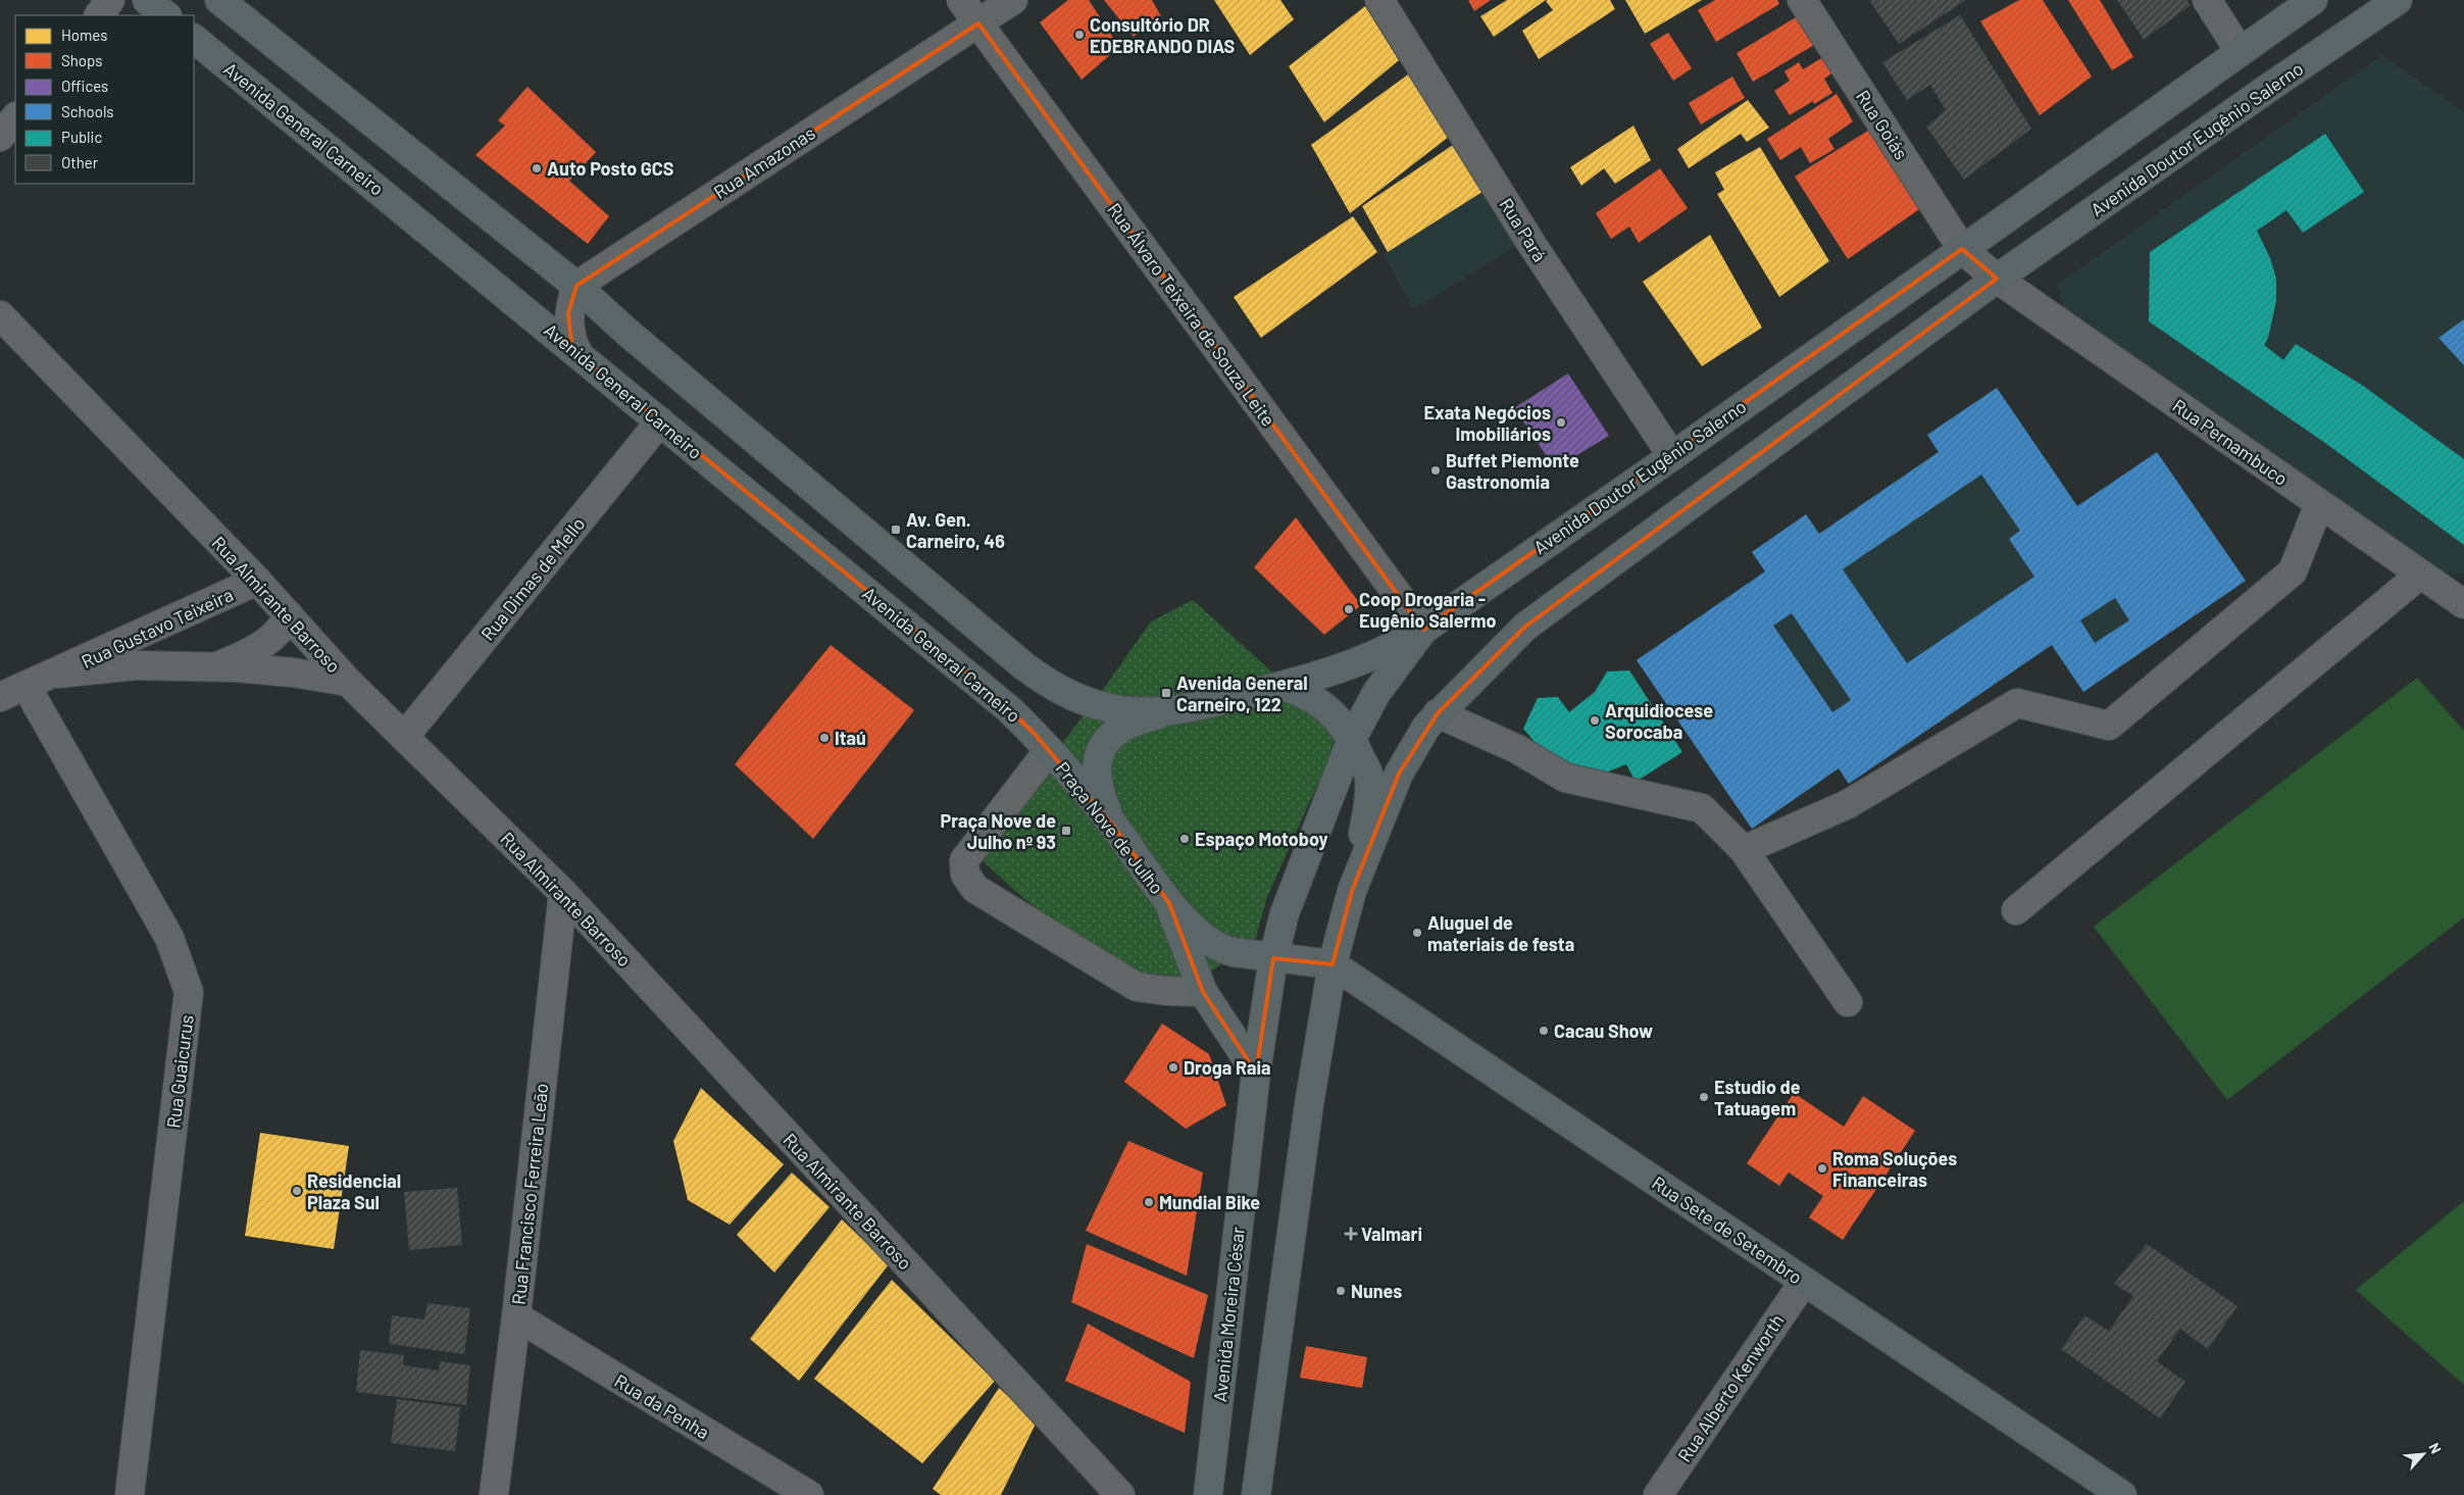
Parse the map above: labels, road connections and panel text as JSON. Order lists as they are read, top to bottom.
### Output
{
  "streets": {
    "main road": [
      "Avenida General Carneiro",
      "Avenida Doutor Eugênio Salerno",
      "Praça Nove de Julho",
      "Rua Sete de Setembro",
      "Avenida Moreira César"
    ],
    "street": [
      "Rua Goiás",
      "Rua Amazonas",
      "Rua Pará",
      "Rua Álvaro Teixeira de Souza Leite",
      "Rua Pernambuco",
      "Rua Dimas de Mello",
      "Rua Almirante Barroso",
      "Rua Gustavo Teixeira",
      "Rua Guaicurus",
      "Rua Francisco Ferreira Leão",
      "Rua Alberto Kenworth",
      "Rua da Penha"
    ]
  },
  "crossings": [
    ["Rua Goiás", "Avenida Doutor Eugênio Salerno"],
    ["Avenida General Carneiro", "Rua Dimas de Mello"],
    ["Avenida General Carneiro", "Praça Nove de Julho"],
    ["Avenida Doutor Eugênio Salerno", "Rua Pará"],
    ["Avenida Doutor Eugênio Salerno", "Rua Álvaro Teixeira de Souza Leite"],
    ["Avenida Doutor Eugênio Salerno", "Rua Pernambuco"],
    ["Rua Amazonas", "Rua Álvaro Teixeira de Souza Leite"],
    ["Rua Dimas de Mello", "Rua Almirante Barroso"],
    ["Rua Almirante Barroso", "Rua Gustavo Teixeira"],
    ["Rua Almirante Barroso", "Rua Francisco Ferreira Leão"],
    ["Rua Gustavo Teixeira", "Rua Guaicurus"],
    ["Praça Nove de Julho", "Rua Sete de Setembro"],
    ["Rua Francisco Ferreira Leão", "Rua da Penha"],
    ["Rua Sete de Setembro", "Rua Alberto Kenworth"]
  ],
  "places": {
    "other": [
      "Consultório DR EDEBRANDO DIAS",
      "Auto Posto GCS",
      "Exata Negócios Imobiliários",
      "Buffet Piemonte Gastronomia",
      "Coop Drogaria - Eugênio Salermo",
      "Arquidiocese Sorocaba",
      "Itaú",
      "Espaço Motoboy",
      "Aluguel de materiais de festa",
      "Cacau Show",
      "Droga Raia",
      "Estudio de Tatuagem",
      "Roma Soluções Financeiras",
      "Residencial Plaza Sul",
      "Mundial Bike",
      "Nunes"
    ],
    "transit": ["Av. Gen. Carneiro, 46", "Avenida General Carneiro, 122", "Praça Nove de Julho nº 93"],
    "health": ["Valmari"]
  },
  "legend": [
    "Homes",
    "Shops",
    "Offices",
    "Schools",
    "Public",
    "Other"
  ],
  "north": "top right"
}
